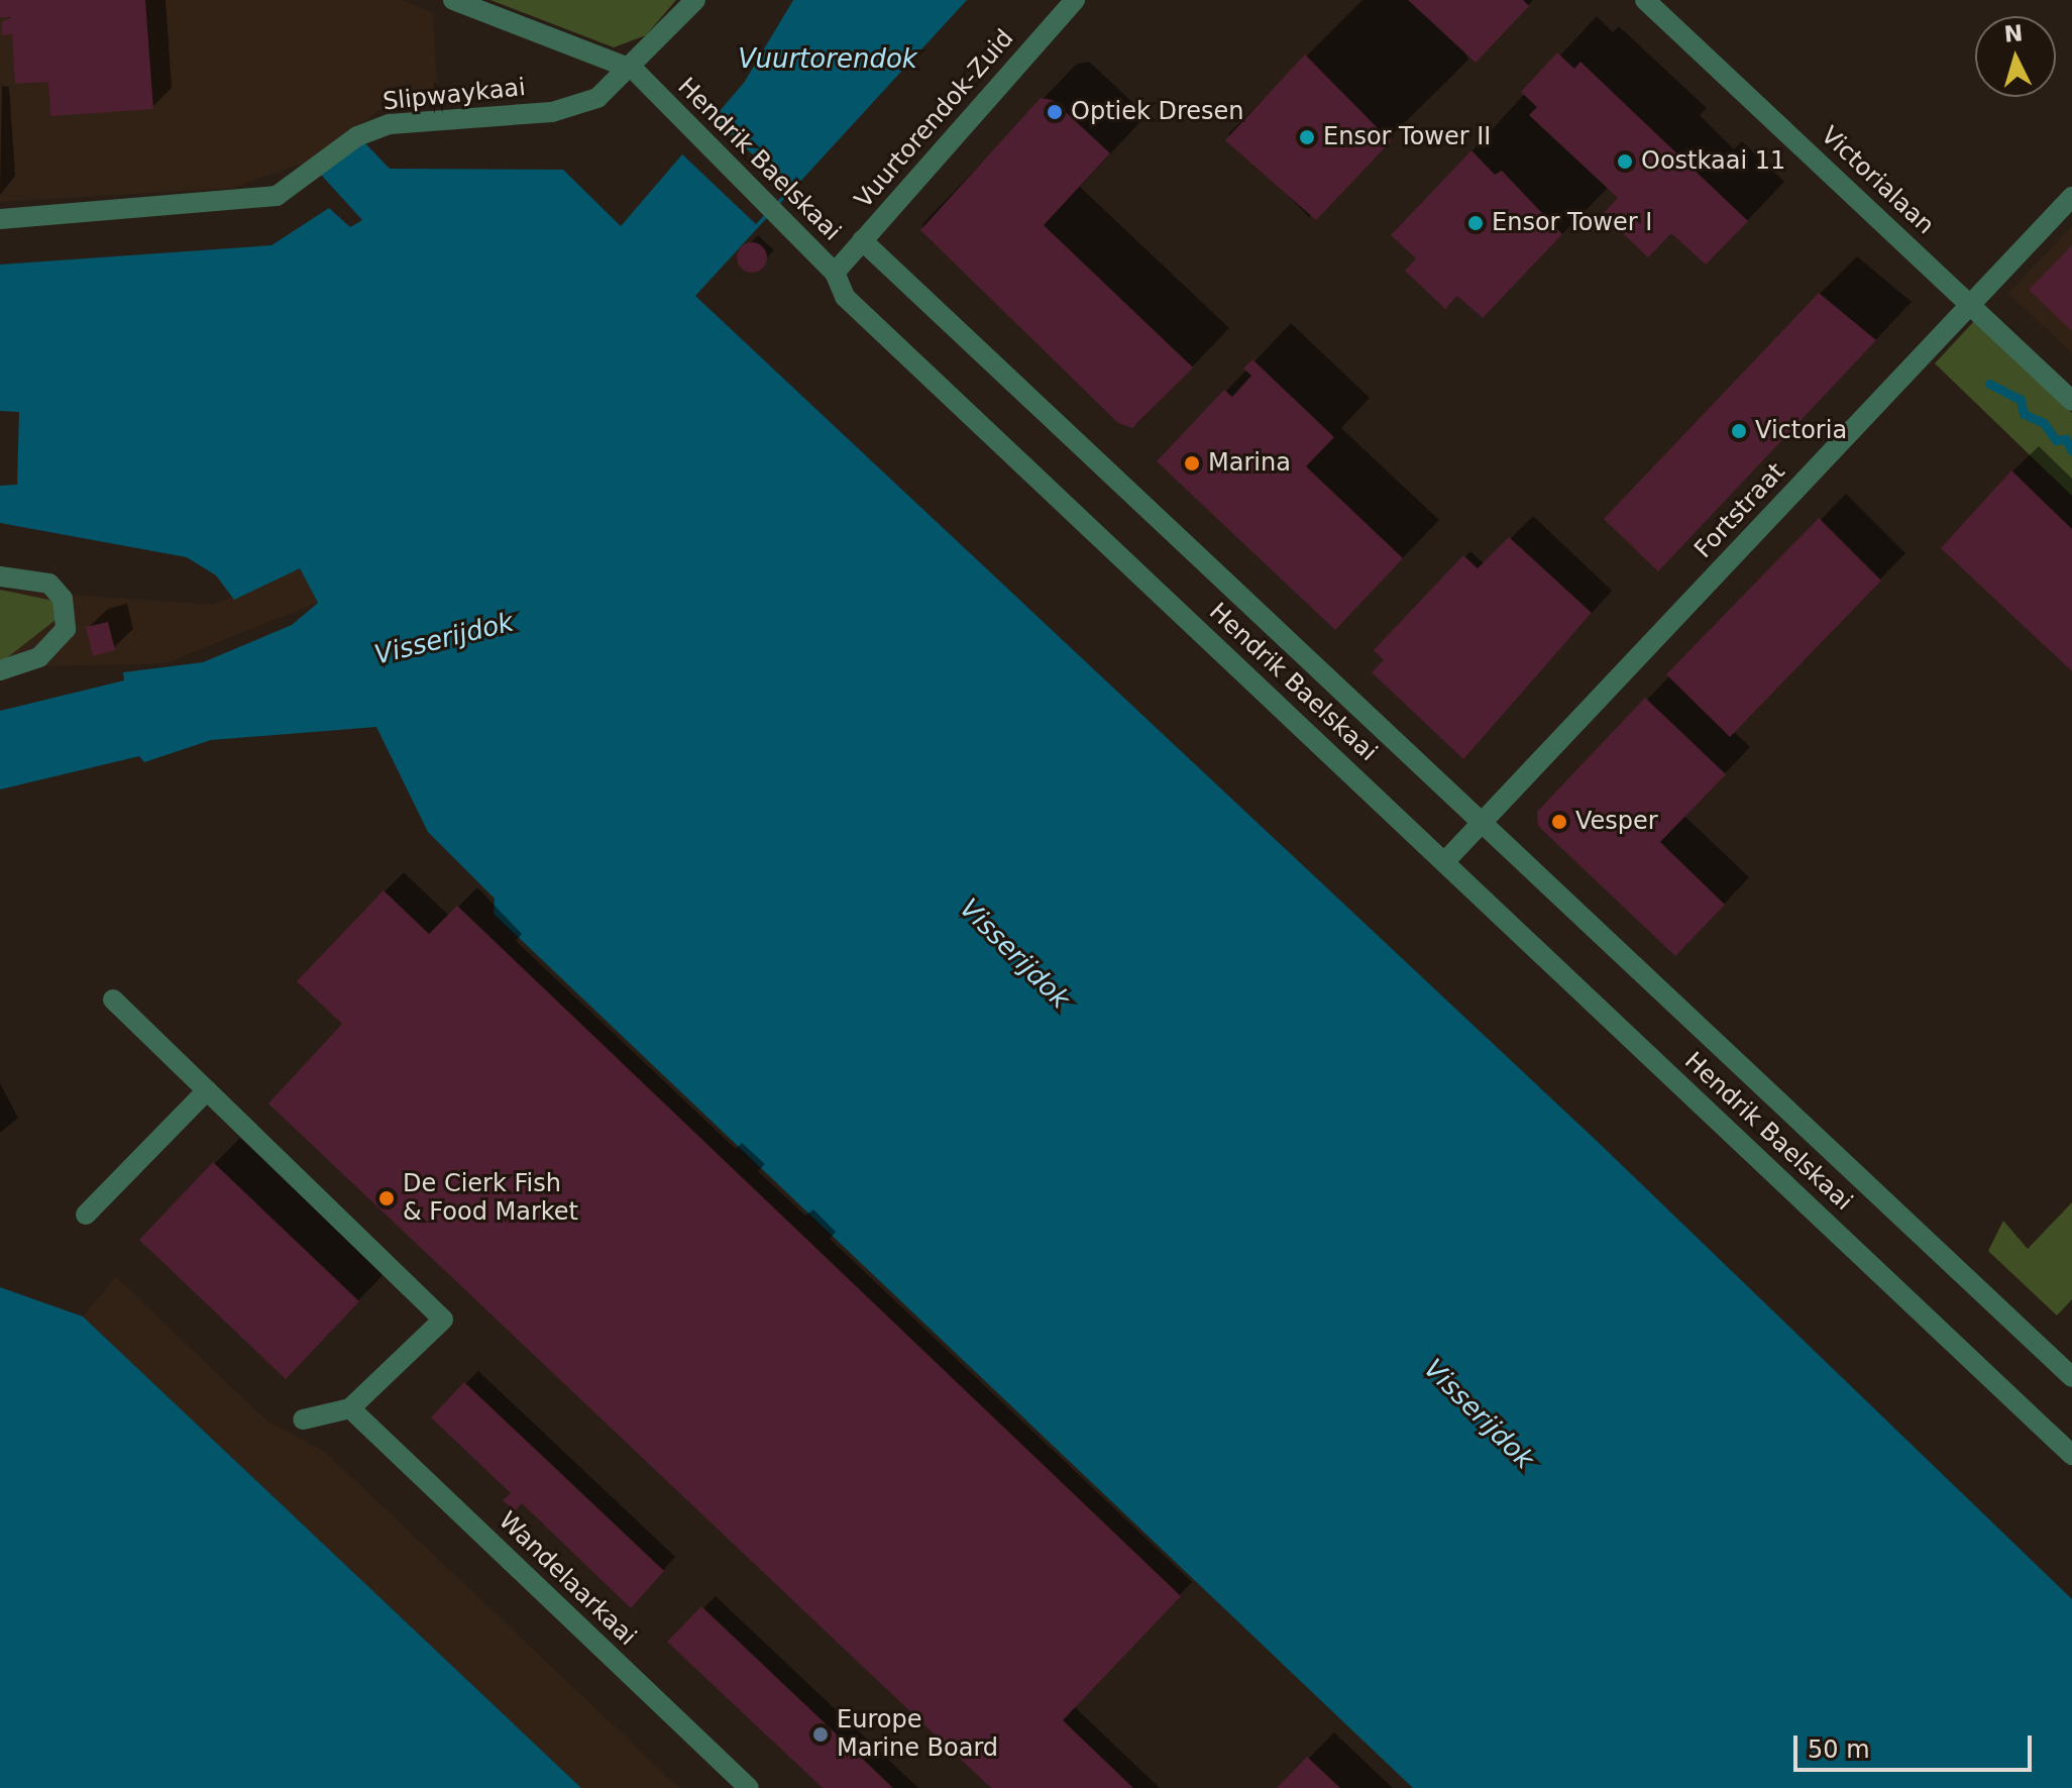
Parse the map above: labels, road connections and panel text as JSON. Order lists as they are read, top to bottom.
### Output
{
  "streets": {
    "street": [
      "Slipwaykaai",
      "Vuurtorendok-Zuid",
      "Hendrik Baelskaai",
      "Victorialaan",
      "Fortstraat",
      "Wandelaarkaai"
    ]
  },
  "crossings": [
    ["Slipwaykaai", "Hendrik Baelskaai"],
    ["Vuurtorendok-Zuid", "Hendrik Baelskaai"],
    ["Hendrik Baelskaai", "Fortstraat"],
    ["Victorialaan", "Fortstraat"]
  ],
  "water": ["Vuurtorendok", "Visserijdok"],
  "places": [
    "Optiek Dresen",
    "Ensor Tower II",
    "Oostkaai 11",
    "Ensor Tower I",
    "Victoria",
    "Marina",
    "Vesper",
    "De Cierk Fish & Food Market",
    "Europe Marine Board"
  ],
  "scale_bar": "50 m",
  "north": "top"
}
